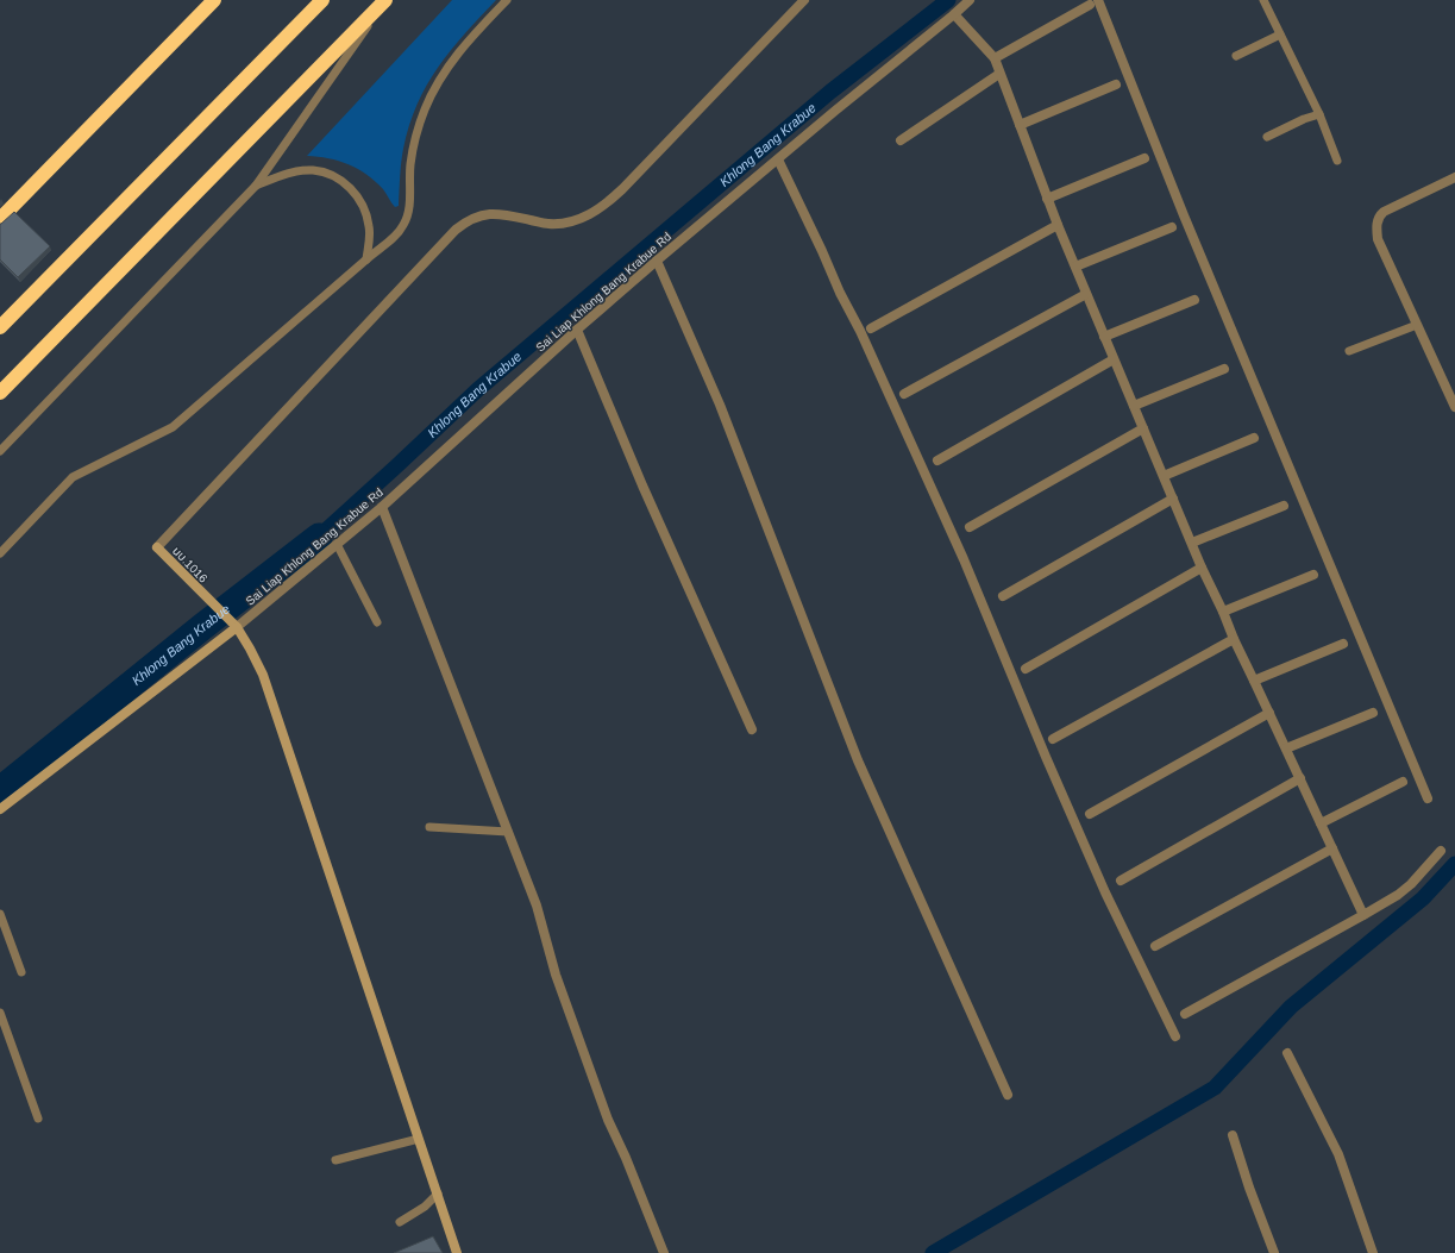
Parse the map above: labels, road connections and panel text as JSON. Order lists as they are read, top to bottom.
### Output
{
  "streets": {
    "street": ["Sai Liap Khlong Bang Krabue Rd", "นบ.1016"]
  },
  "crossings": [
    ["Sai Liap Khlong Bang Krabue Rd", "นบ.1016"]
  ],
  "water": ["Khlong Bang Krabue"]
}
